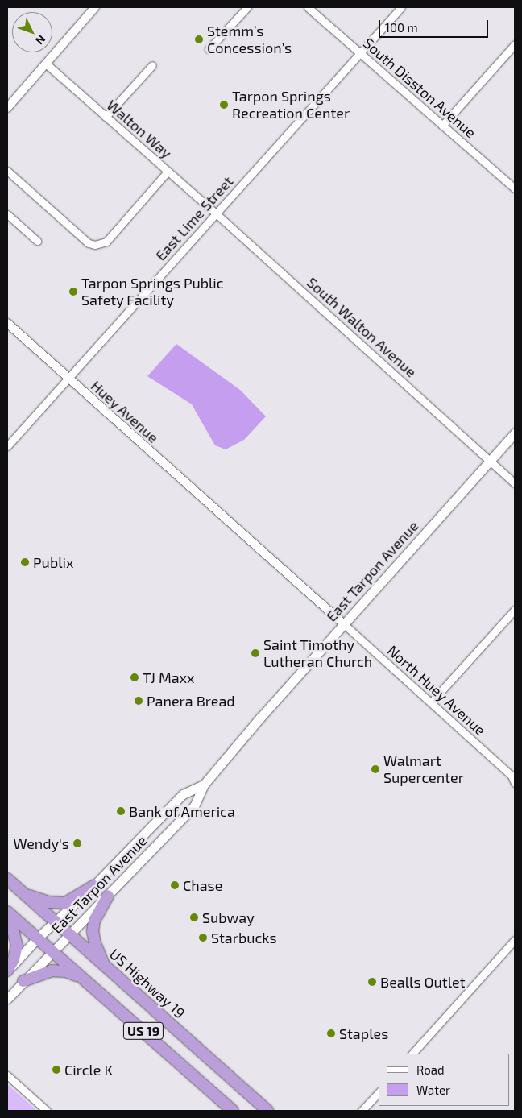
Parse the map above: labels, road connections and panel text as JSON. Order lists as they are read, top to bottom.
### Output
{
  "streets": {
    "highway": ["US Highway 19", "US 19"],
    "main road": ["East Tarpon Avenue"],
    "street": [
      "South Disston Avenue",
      "Walton Way",
      "East Lime Street",
      "South Walton Avenue",
      "Huey Avenue",
      "North Huey Avenue"
    ]
  },
  "crossings": [
    ["South Disston Avenue", "East Lime Street"],
    ["Walton Way", "East Lime Street"],
    ["Walton Way", "South Walton Avenue"],
    ["East Lime Street", "South Walton Avenue"],
    ["East Lime Street", "Huey Avenue"],
    ["South Walton Avenue", "East Tarpon Avenue"],
    ["Huey Avenue", "East Tarpon Avenue"],
    ["Huey Avenue", "North Huey Avenue"],
    ["East Tarpon Avenue", "North Huey Avenue"],
    ["East Tarpon Avenue", "US Highway 19"],
    ["East Tarpon Avenue", "US 19"]
  ],
  "places": [
    "Stemm’s Concession’s",
    "Tarpon Springs Recreation Center",
    "Tarpon Springs Public Safety Facility",
    "Publix",
    "Saint Timothy Lutheran Church",
    "TJ Maxx",
    "Panera Bread",
    "Walmart Supercenter",
    "Bank of America",
    "Wendy's",
    "Chase",
    "Subway",
    "Starbucks",
    "Bealls Outlet",
    "Staples",
    "Circle K"
  ],
  "legend": ["Road", "Water"],
  "scale_bar": "100 m",
  "north": "bottom right"
}
